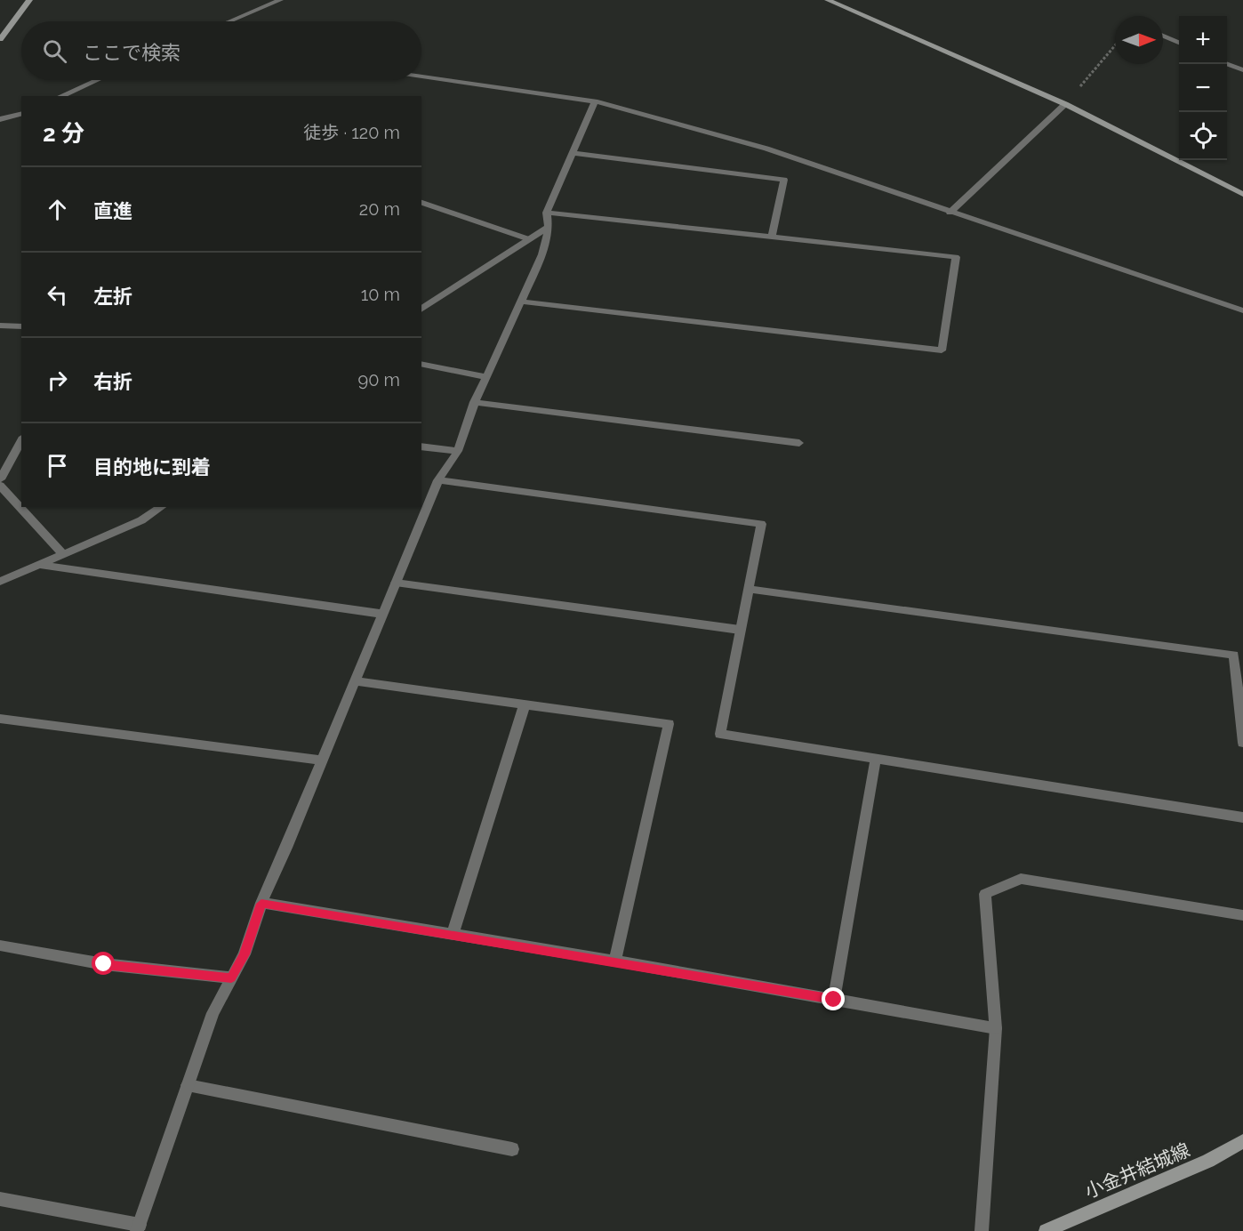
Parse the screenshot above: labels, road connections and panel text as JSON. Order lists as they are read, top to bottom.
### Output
{
  "streets": {
    "street": ["小金井結城線"]
  },
  "north": "right",
  "page": {
    "map_buttons": ["+", "−"],
    "search": "ここで検索",
    "heading": ["2 分", "徒歩 · 120 m"],
    "list": [
      ["直進", "20 m"],
      ["左折", "10 m"],
      ["右折", "90 m"],
      "目的地に到着"
    ]
  }
}
